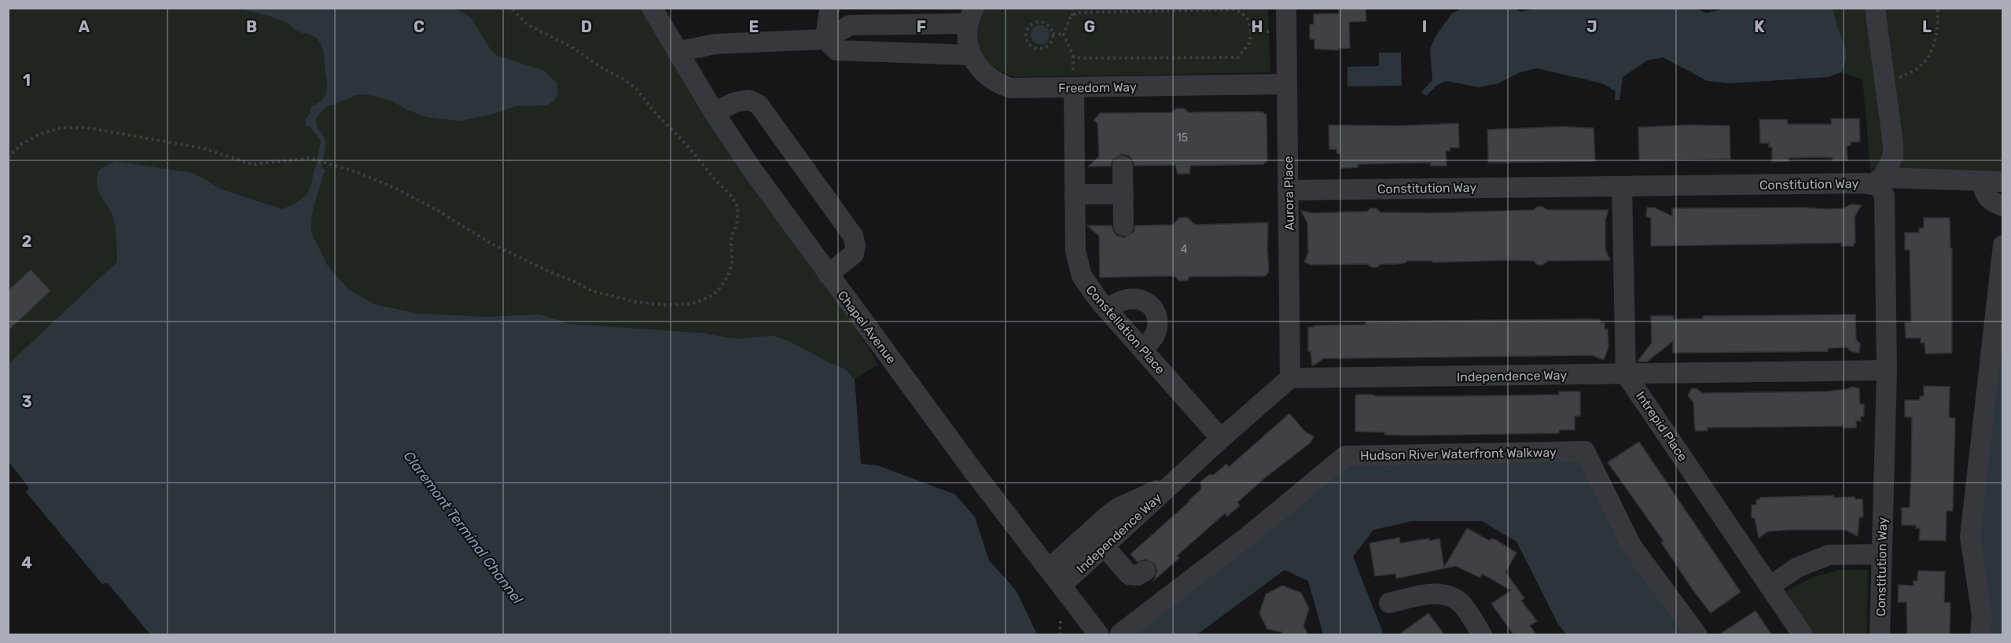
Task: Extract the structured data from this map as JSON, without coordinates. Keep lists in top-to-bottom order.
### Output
{
  "streets": {
    "street": [
      "Freedom Way",
      "Constitution Way",
      "Aurora Place",
      "Chapel Avenue",
      "Constellation Place",
      "Independence Way",
      "Intrepid Place",
      "Hudson River Waterfront Walkway"
    ]
  },
  "crossings": [
    ["Freedom Way", "Aurora Place"],
    ["Freedom Way", "Constellation Place"],
    ["Constitution Way", "Aurora Place"],
    ["Constitution Way", "Independence Way"],
    ["Aurora Place", "Independence Way"],
    ["Chapel Avenue", "Independence Way"],
    ["Constellation Place", "Independence Way"],
    ["Independence Way", "Intrepid Place"]
  ],
  "water": ["Claremont Terminal Channel"],
  "house_numbers": ["15", "4"],
  "grid": {
    "columns": [
      "A",
      "B",
      "C",
      "D",
      "E",
      "F",
      "G",
      "H",
      "I",
      "J",
      "K",
      "L"
    ],
    "rows": [
      "1",
      "2",
      "3",
      "4"
    ]
  }
}
